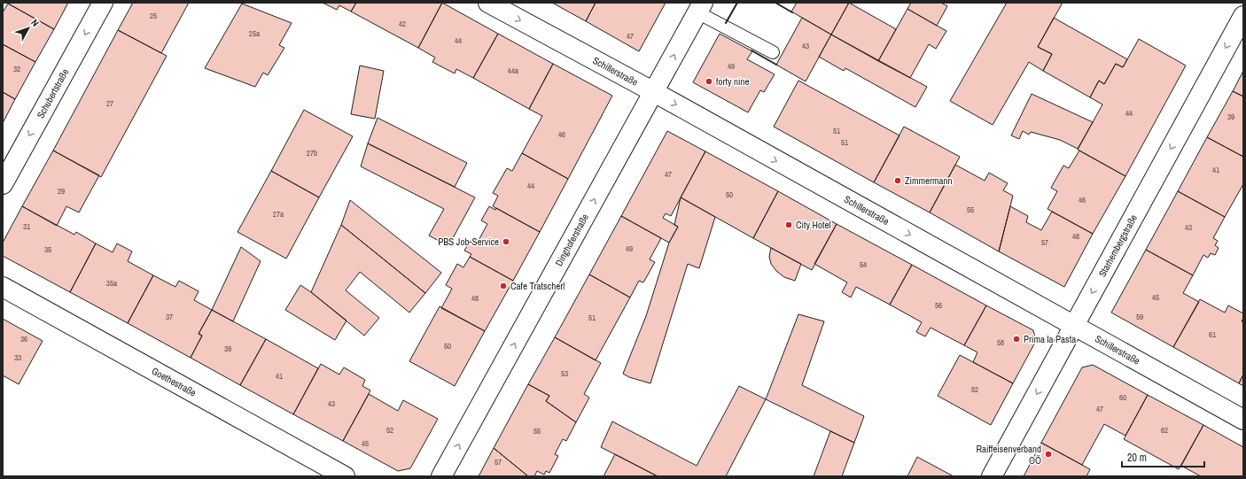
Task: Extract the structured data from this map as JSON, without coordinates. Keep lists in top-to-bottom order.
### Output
{
  "streets": {
    "street": [
      "Schillerstraße",
      "Schubertstraße",
      "Dinghoferstraße",
      "Starhembergstraße",
      "Goethestraße"
    ]
  },
  "crossings": [
    ["Schillerstraße", "Dinghoferstraße"],
    ["Schillerstraße", "Starhembergstraße"]
  ],
  "one_way": [
    "Schillerstraße",
    "Schubertstraße",
    "Dinghoferstraße",
    "Starhembergstraße"
  ],
  "places": [
    "forty nine",
    "Zimmermann",
    "City Hotel",
    "PBS Job-Service",
    "Cafe Tratscherl",
    "Prima la Pasta",
    "Raiffeisenverband OÖ"
  ],
  "house_numbers": [
    "25",
    "42",
    "25a",
    "47",
    "44",
    "43",
    "49",
    "32",
    "44a",
    "27",
    "44",
    "39",
    "51",
    "46",
    "51",
    "27b",
    "41",
    "47",
    "44",
    "29",
    "50",
    "46",
    "55",
    "27a",
    "31",
    "43",
    "48",
    "57",
    "49",
    "35",
    "54",
    "35a",
    "45",
    "48",
    "56",
    "37",
    "59",
    "51",
    "61",
    "36",
    "58",
    "50",
    "39",
    "33",
    "53",
    "41",
    "52",
    "60",
    "43",
    "47",
    "52",
    "62",
    "55",
    "45",
    "57"
  ],
  "scale_bar": "20 m",
  "north": "top right"
}
